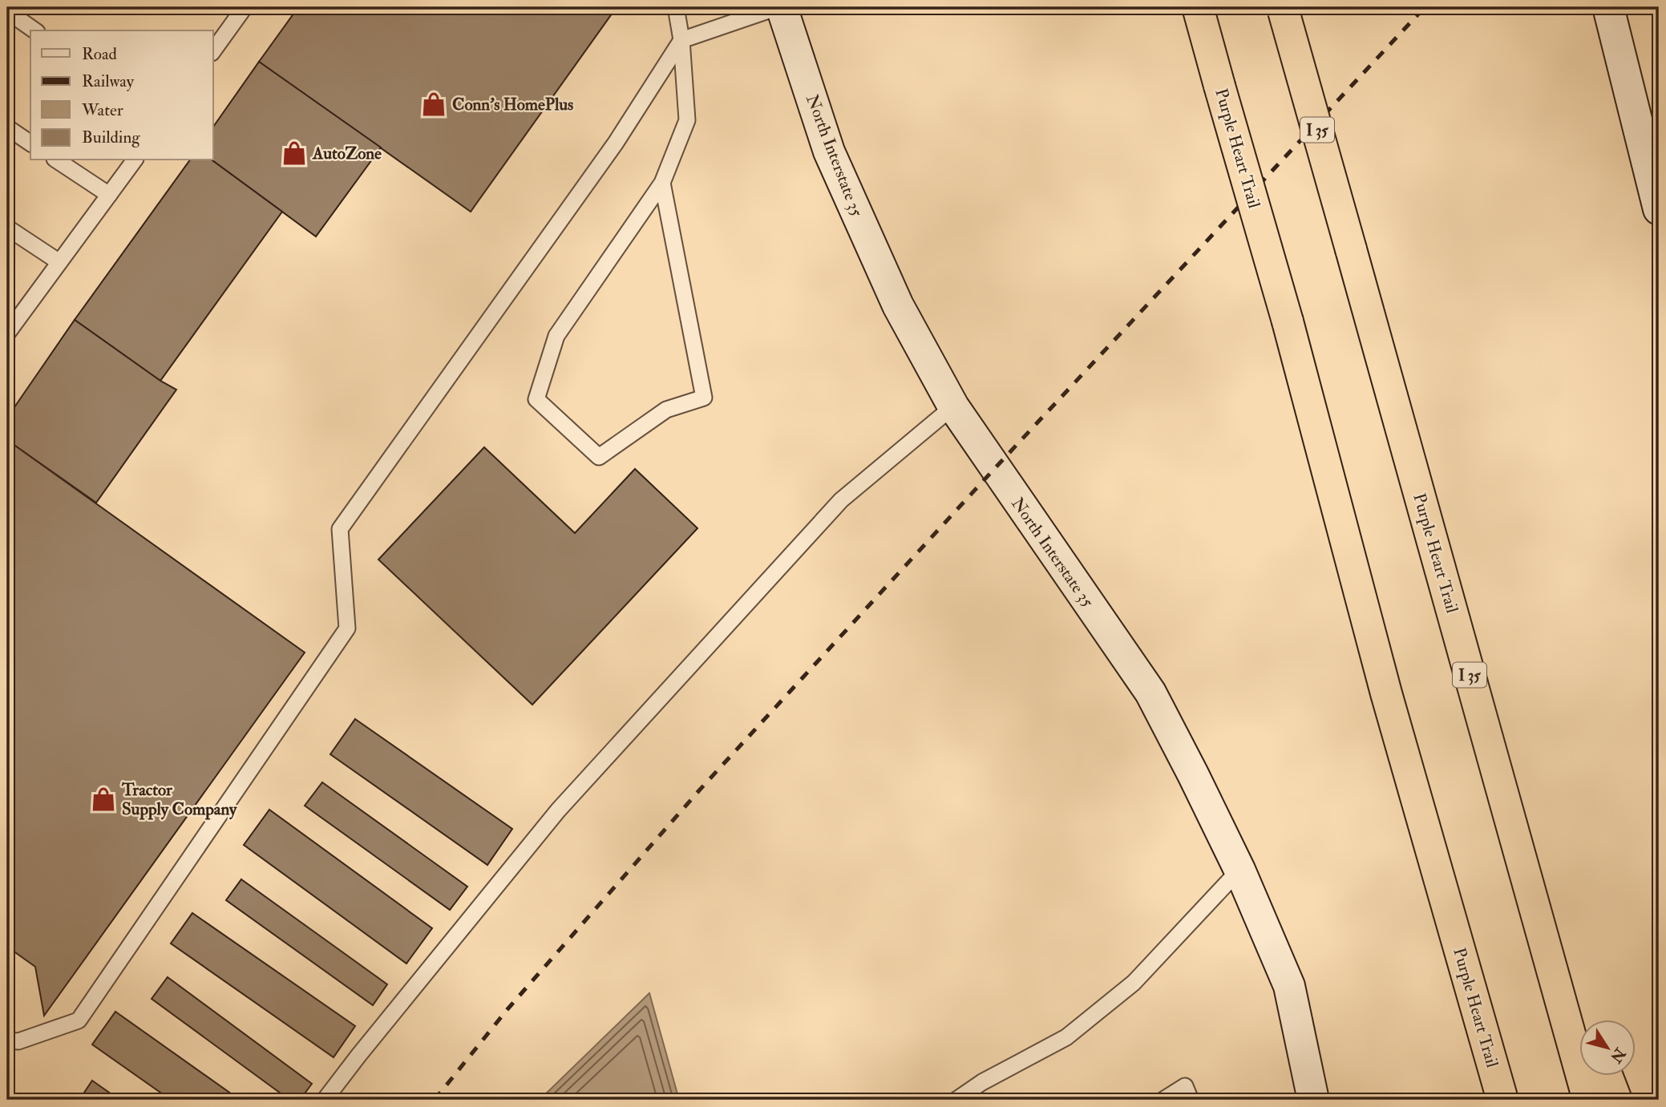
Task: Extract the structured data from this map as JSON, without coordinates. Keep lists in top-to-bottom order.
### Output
{
  "streets": {
    "highway": ["I 35", "Purple Heart Trail"],
    "main road": ["North Interstate 35"]
  },
  "places": {
    "shop": ["Conn's HomePlus", "AutoZone", "Tractor Supply Company"]
  },
  "legend": [
    "Road",
    "Railway",
    "Water",
    "Building"
  ],
  "north": "bottom right"
}
